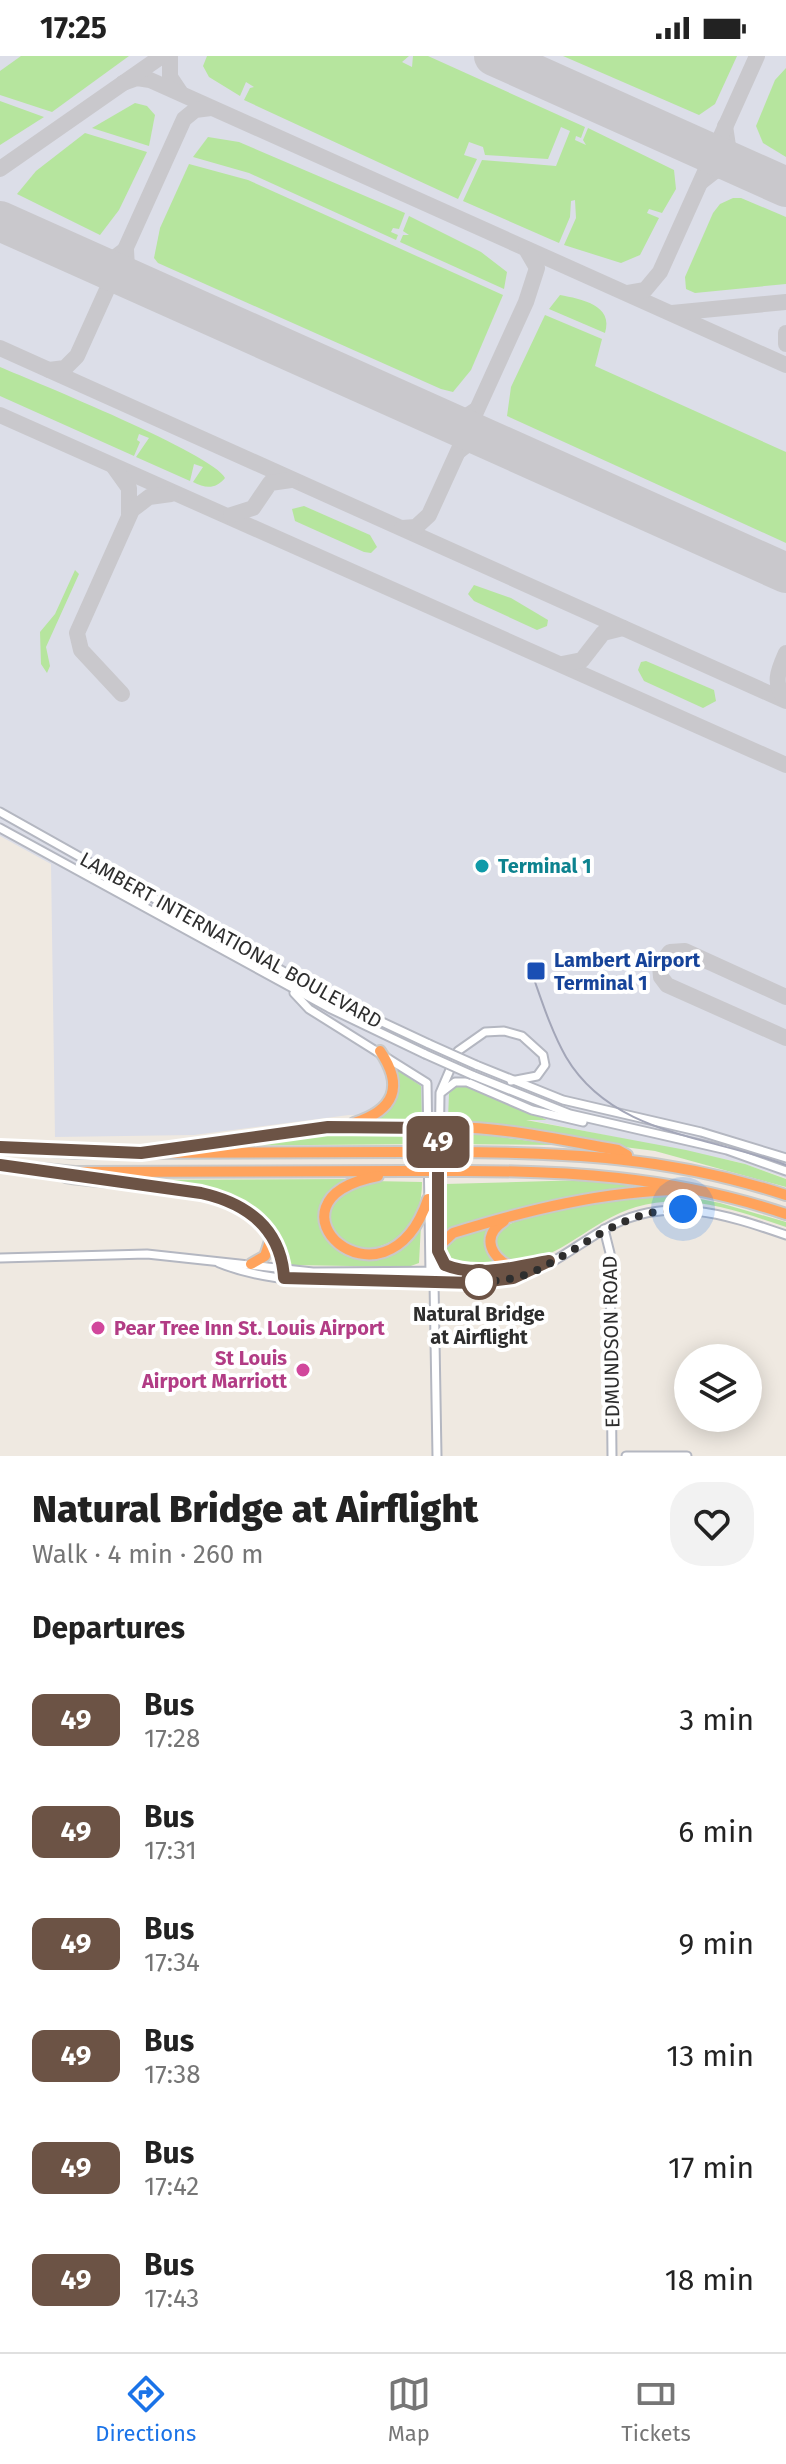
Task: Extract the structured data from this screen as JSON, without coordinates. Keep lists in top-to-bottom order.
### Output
{
  "streets": {
    "street": ["LAMBERT INTERNATIONAL BOULEVARD", "EDMUNDSON ROAD"]
  },
  "places": {
    "other": [
      "Terminal 1",
      "Natural Bridge at Airflight",
      "Pear Tree Inn St. Louis Airport",
      "St Louis Airport Marriott"
    ],
    "transit": ["Lambert Airport Terminal 1"]
  },
  "lines": ["bus line 49"],
  "page": {
    "status": "17:25",
    "on_map": "49",
    "heading": [
      ["Natural Bridge at Airflight", "Walk · 4 min · 260 m"],
      "Departures"
    ],
    "list": [
      {
        "mark": "49",
        "name": "Bus",
        "note": "17:28",
        "value": "3 min"
      },
      {
        "mark": "49",
        "name": "Bus",
        "note": "17:31",
        "value": "6 min"
      },
      {
        "mark": "49",
        "name": "Bus",
        "note": "17:34",
        "value": "9 min"
      },
      {
        "mark": "49",
        "name": "Bus",
        "note": "17:38",
        "value": "13 min"
      },
      {
        "mark": "49",
        "name": "Bus",
        "note": "17:42",
        "value": "17 min"
      },
      {
        "mark": "49",
        "name": "Bus",
        "note": "17:43",
        "value": "18 min"
      }
    ],
    "tabs": ["Directions", "Map", "Tickets"]
  }
}
